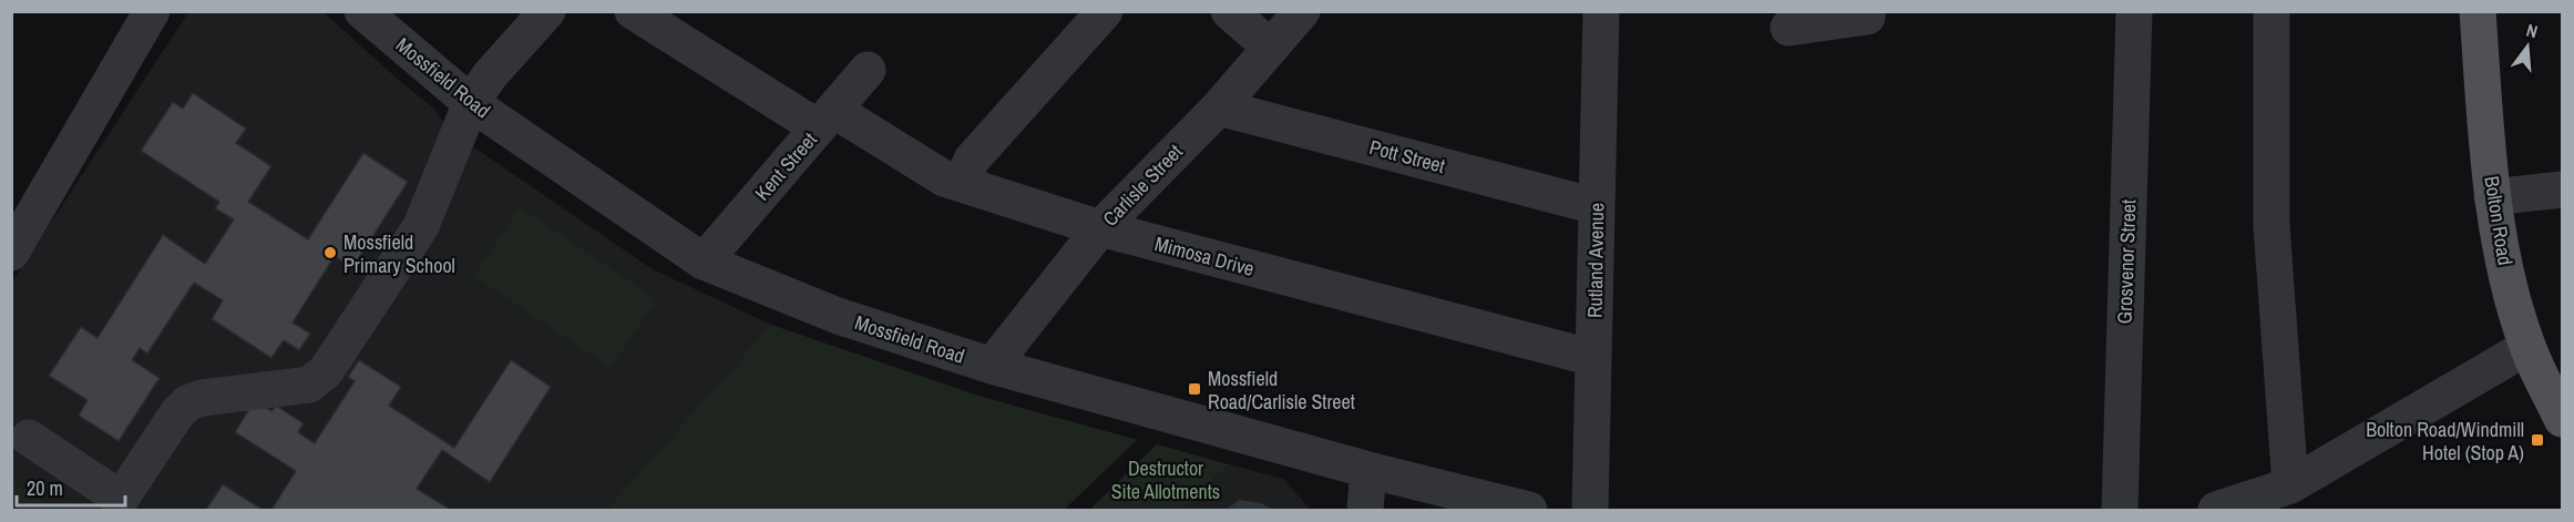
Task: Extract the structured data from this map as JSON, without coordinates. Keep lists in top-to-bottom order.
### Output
{
  "streets": {
    "main road": ["Bolton Road"],
    "street": [
      "Mossfield Road",
      "Pott Street",
      "Kent Street",
      "Carlisle Street",
      "Mimosa Drive",
      "Rutland Avenue",
      "Grosvenor Street"
    ]
  },
  "crossings": [
    ["Mossfield Road", "Kent Street"],
    ["Mossfield Road", "Carlisle Street"],
    ["Pott Street", "Carlisle Street"],
    ["Pott Street", "Rutland Avenue"],
    ["Kent Street", "Mimosa Drive"],
    ["Carlisle Street", "Mimosa Drive"],
    ["Mimosa Drive", "Rutland Avenue"]
  ],
  "parks": ["Destructor Site Allotments"],
  "places": {
    "other": ["Mossfield Primary School"],
    "transit": ["Mossfield Road/Carlisle Street", "Bolton Road/Windmill Hotel (Stop A)"]
  },
  "scale_bar": "20 m",
  "north": "top"
}
